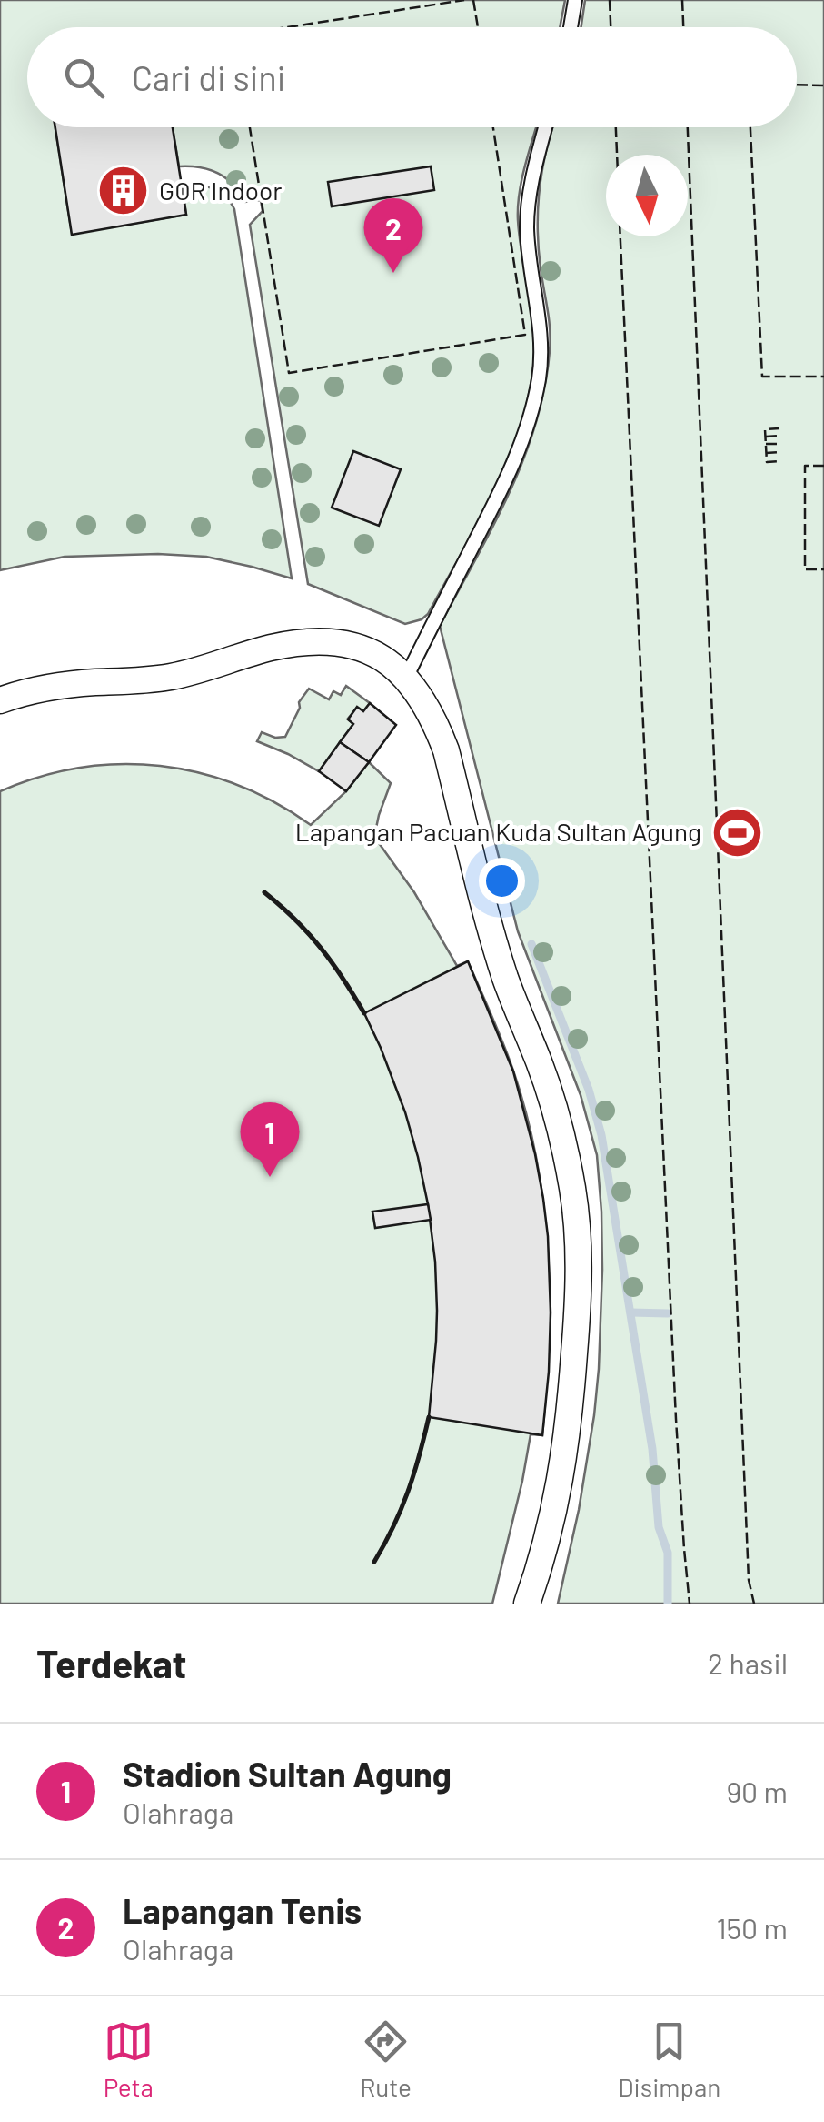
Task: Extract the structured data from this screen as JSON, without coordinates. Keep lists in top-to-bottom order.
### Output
{
  "places": {
    "building": ["GOR Indoor"],
    "sports": ["Lapangan Pacuan Kuda Sultan Agung"]
  },
  "north": "bottom",
  "page": {
    "search": "Cari di sini",
    "pins": ["2", "1"],
    "heading": ["Terdekat", "2 hasil"],
    "list": [
      {
        "mark": "1",
        "name": "Stadion Sultan Agung",
        "note": "Olahraga",
        "value": "90 m"
      },
      {
        "mark": "2",
        "name": "Lapangan Tenis",
        "note": "Olahraga",
        "value": "150 m"
      }
    ],
    "nav": ["Peta", "Rute", "Disimpan"]
  }
}
